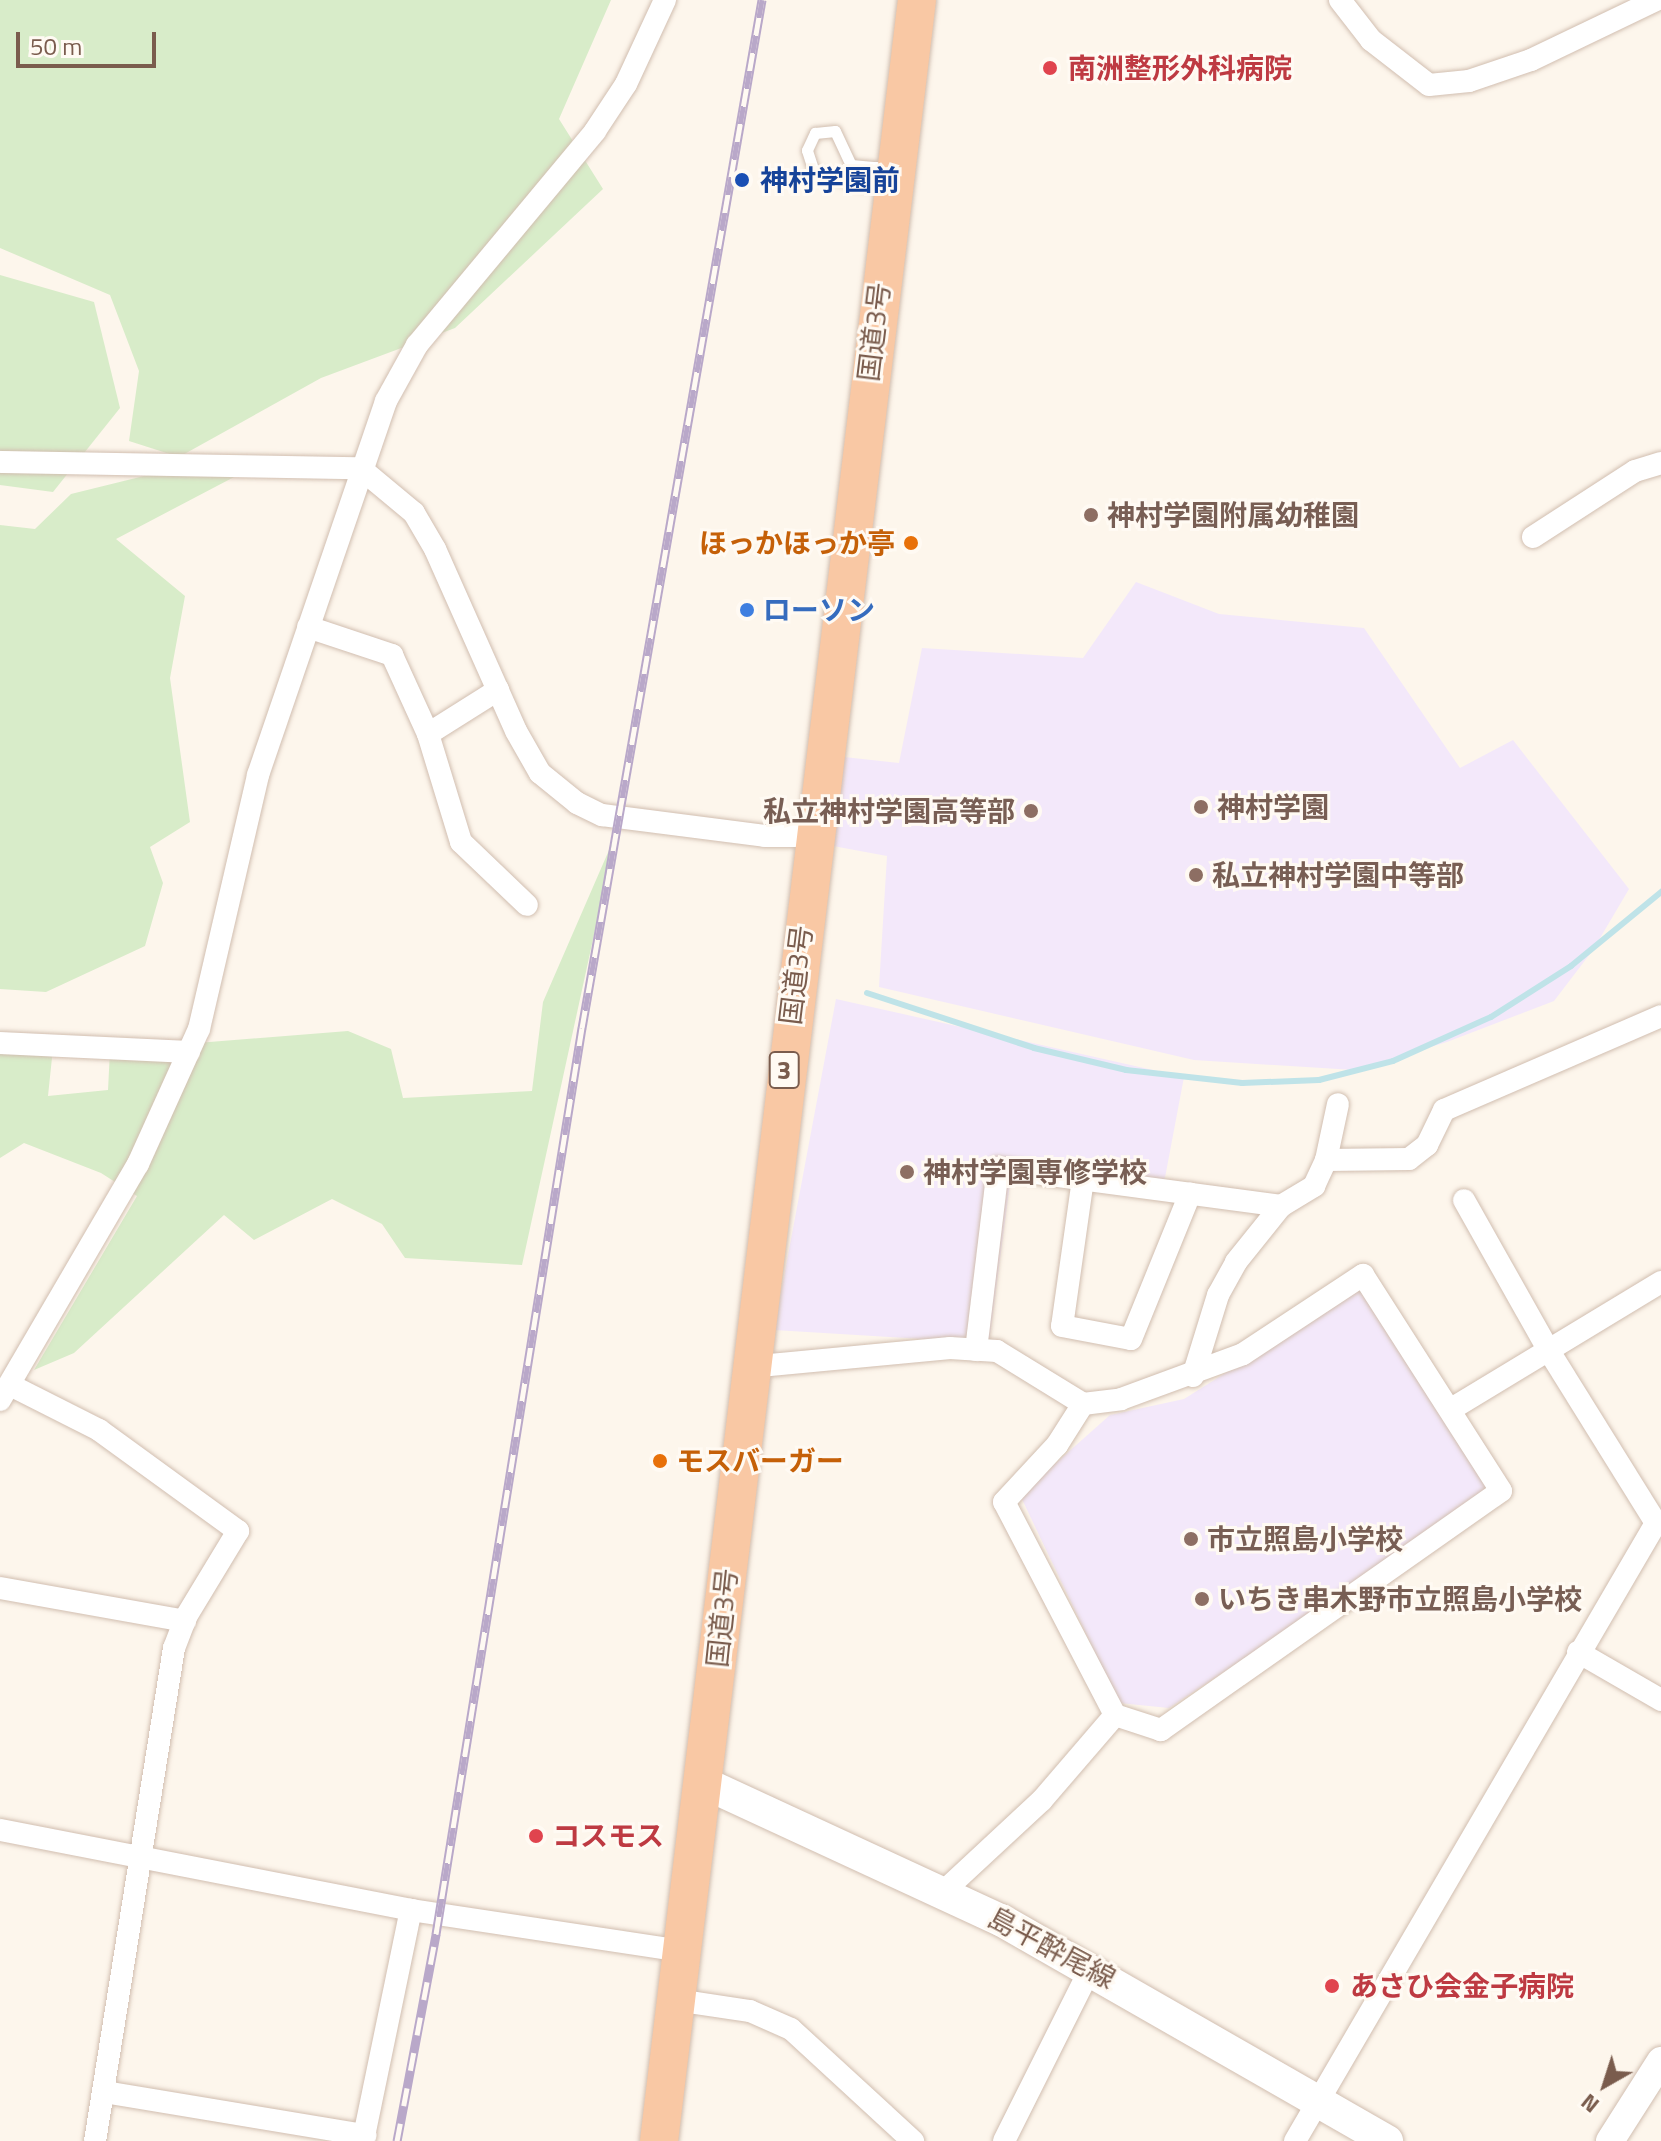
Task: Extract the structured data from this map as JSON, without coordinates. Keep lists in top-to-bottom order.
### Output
{
  "streets": {
    "highway": ["国道3号", "3"],
    "main road": ["島平酔尾線"]
  },
  "crossings": [
    ["国道3号", "島平酔尾線"]
  ],
  "places": [
    "南洲整形外科病院",
    "神村学園前",
    "神村学園附属幼稚園",
    "ほっかほっか亭",
    "ローソン",
    "神村学園",
    "私立神村学園高等部",
    "私立神村学園中等部",
    "神村学園専修学校",
    "モスバーガー",
    "市立照島小学校",
    "いちき串木野市立照島小学校",
    "コスモス",
    "あさひ会金子病院"
  ],
  "scale_bar": "50 m",
  "north": "bottom left"
}
